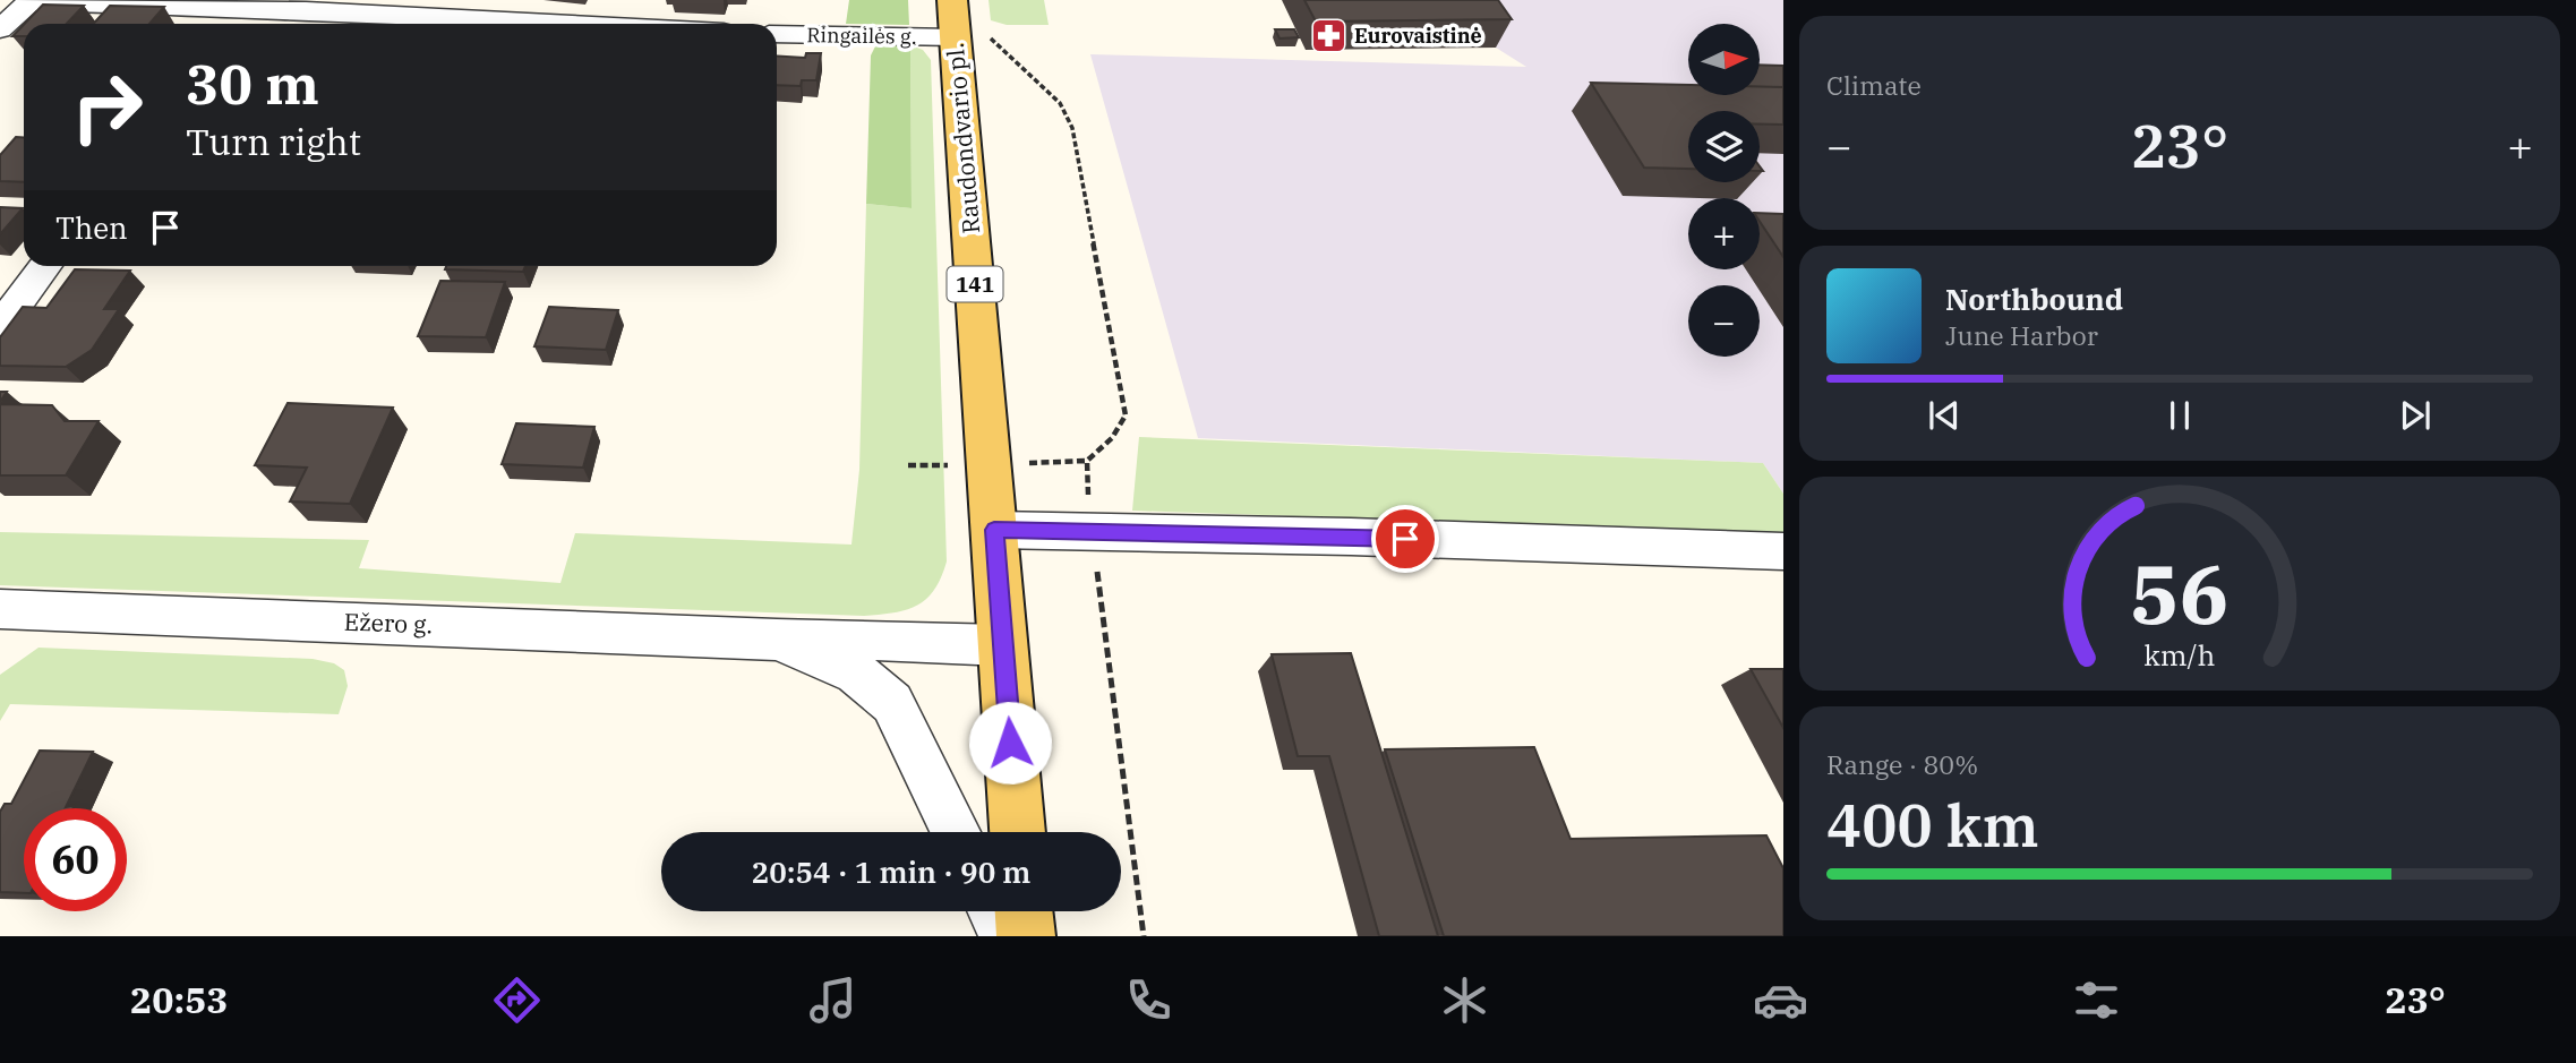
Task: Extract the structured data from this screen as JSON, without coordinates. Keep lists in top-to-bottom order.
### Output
{
  "streets": {
    "main road": ["Raudondvario pl.", "141"],
    "street": ["Ringailės g.", "Ežero g."]
  },
  "crossings": [
    ["Ringailės g.", "Raudondvario pl."],
    ["Raudondvario pl.", "Ežero g."]
  ],
  "places": {
    "pharmacy": ["Eurovaistinė"]
  },
  "north": "right",
  "page": {
    "tile": [
      "Climate",
      ["Range · 80%", "400 km"]
    ],
    "map_buttons": ["+", "−"],
    "turn": ["30 m", "Turn right"],
    "heat": ["−", "23°", "+"],
    "then": "Then",
    "song": ["Northbound", "June Harbor"],
    "limit": "60",
    "trip": "20:54 · 1 min · 90 m",
    "tabs": ["20:53", "23°"],
    "gauge": ["56", "km/h"]
  }
}
